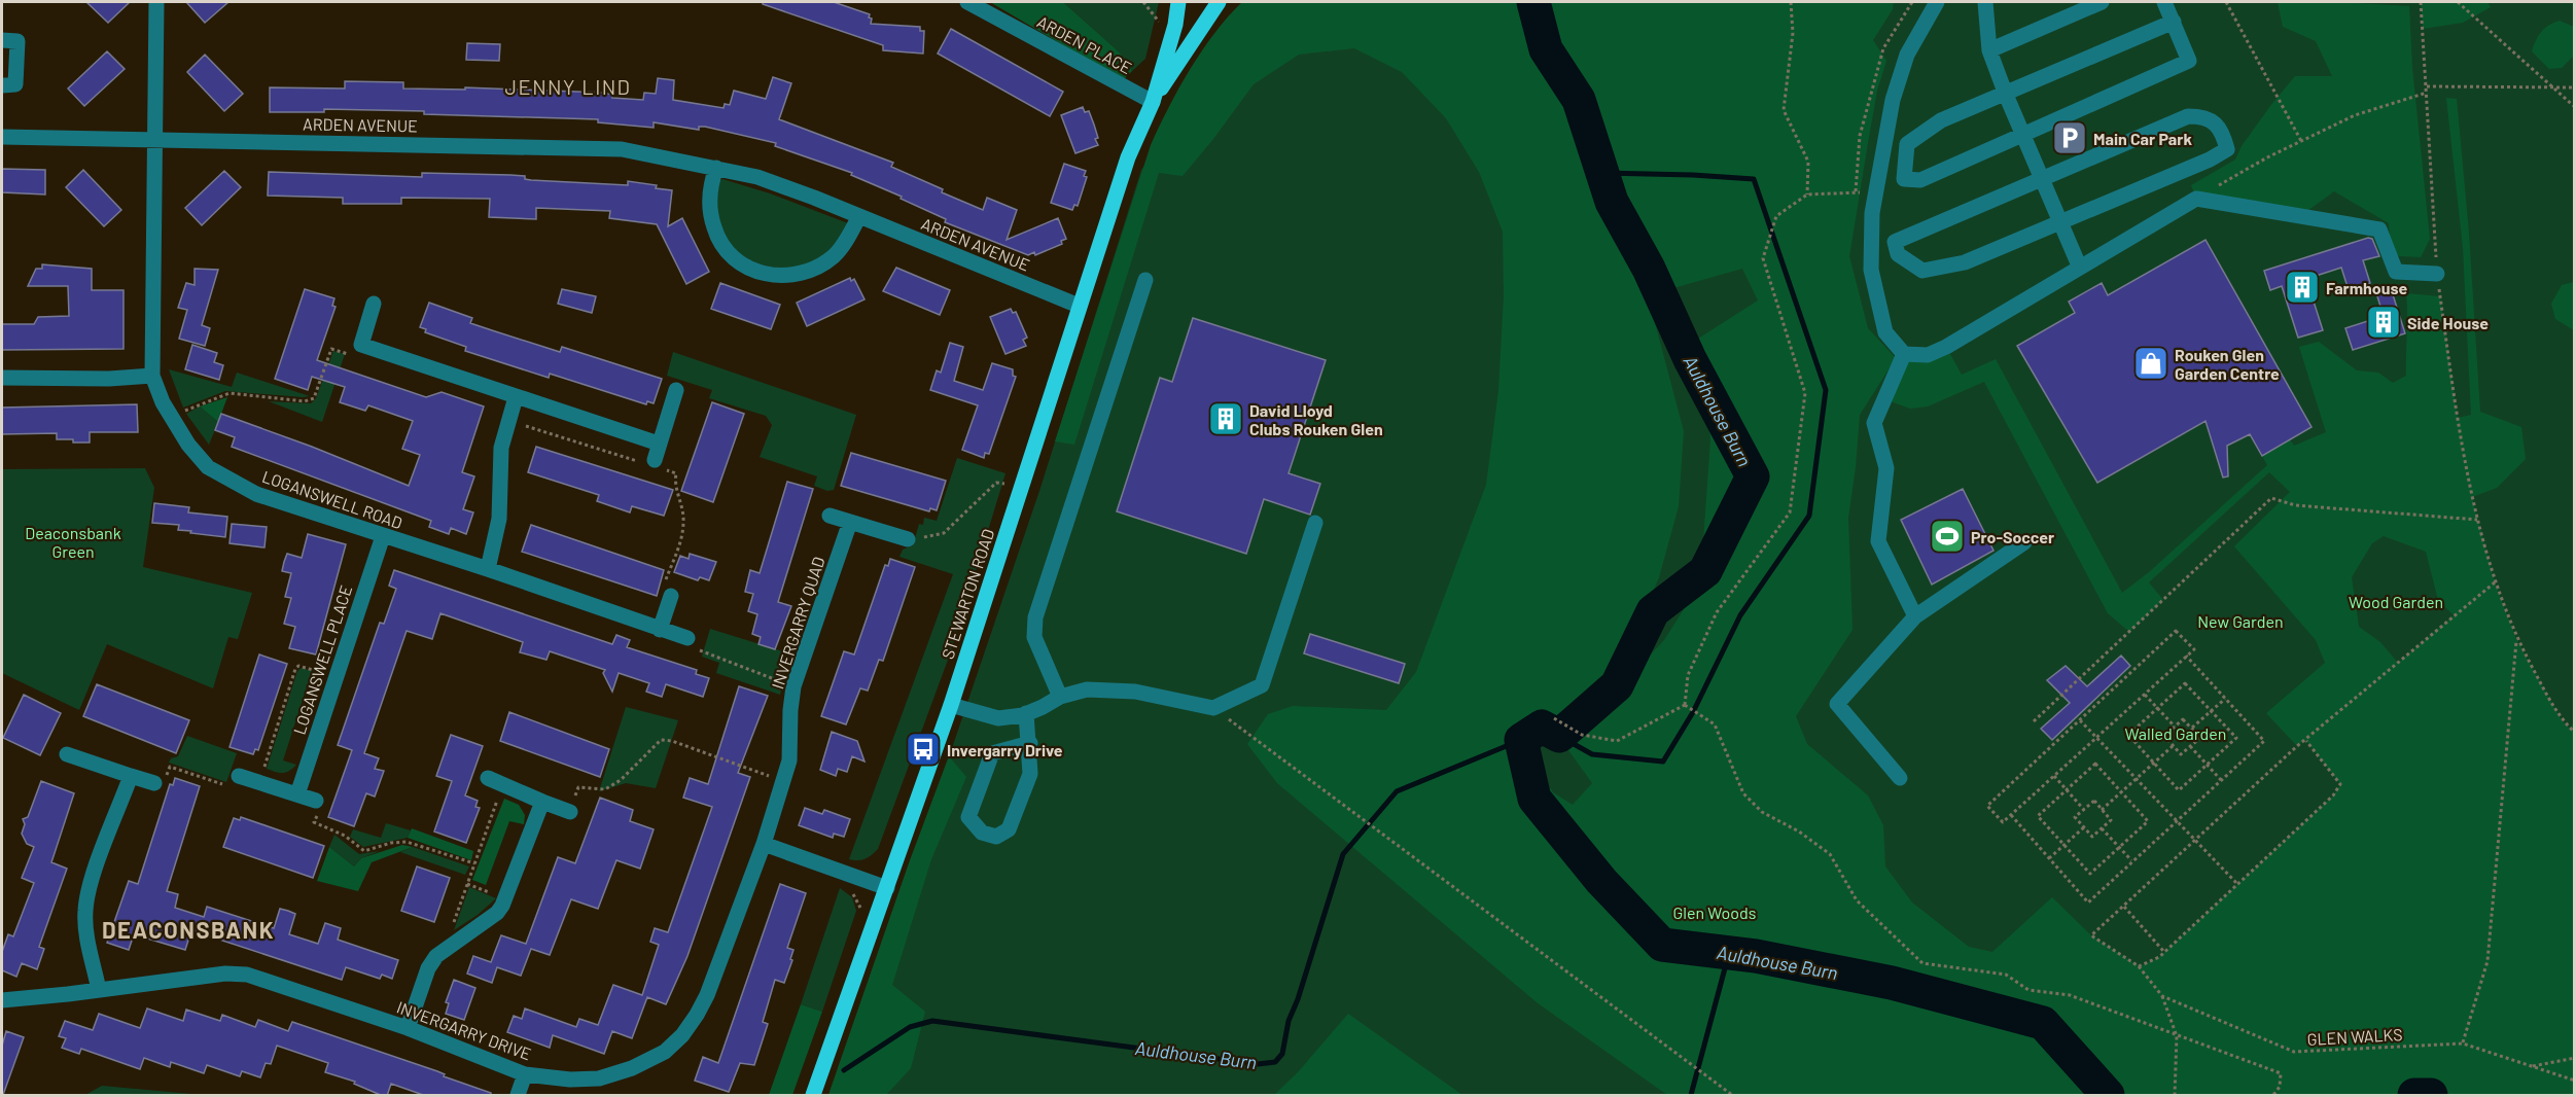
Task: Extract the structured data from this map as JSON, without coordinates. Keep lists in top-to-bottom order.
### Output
{
  "streets": {
    "main road": ["STEWARTON ROAD"],
    "street": [
      "ARDEN PLACE",
      "ARDEN AVENUE",
      "LOGANSWELL ROAD",
      "INVERGARRY QUAD",
      "LOGANSWELL PLACE",
      "INVERGARRY DRIVE"
    ],
    "path": ["GLEN WALKS"]
  },
  "crossings": [
    ["ARDEN PLACE", "STEWARTON ROAD"],
    ["ARDEN AVENUE", "LOGANSWELL ROAD"],
    ["ARDEN AVENUE", "STEWARTON ROAD"],
    ["LOGANSWELL ROAD", "LOGANSWELL PLACE"],
    ["INVERGARRY QUAD", "INVERGARRY DRIVE"]
  ],
  "districts": ["JENNY LIND", "DEACONSBANK"],
  "water": ["Auldhouse Burn"],
  "parks": [
    "Deaconsbank Green",
    "Wood Garden",
    "New Garden",
    "Walled Garden",
    "Glen Woods"
  ],
  "places": {
    "parking": ["Main Car Park"],
    "building": ["Farmhouse", "Side House", "David Lloyd Clubs Rouken Glen"],
    "shop": ["Rouken Glen Garden Centre"],
    "sports": ["Pro-Soccer"],
    "bus stop": ["Invergarry Drive"]
  }
}
